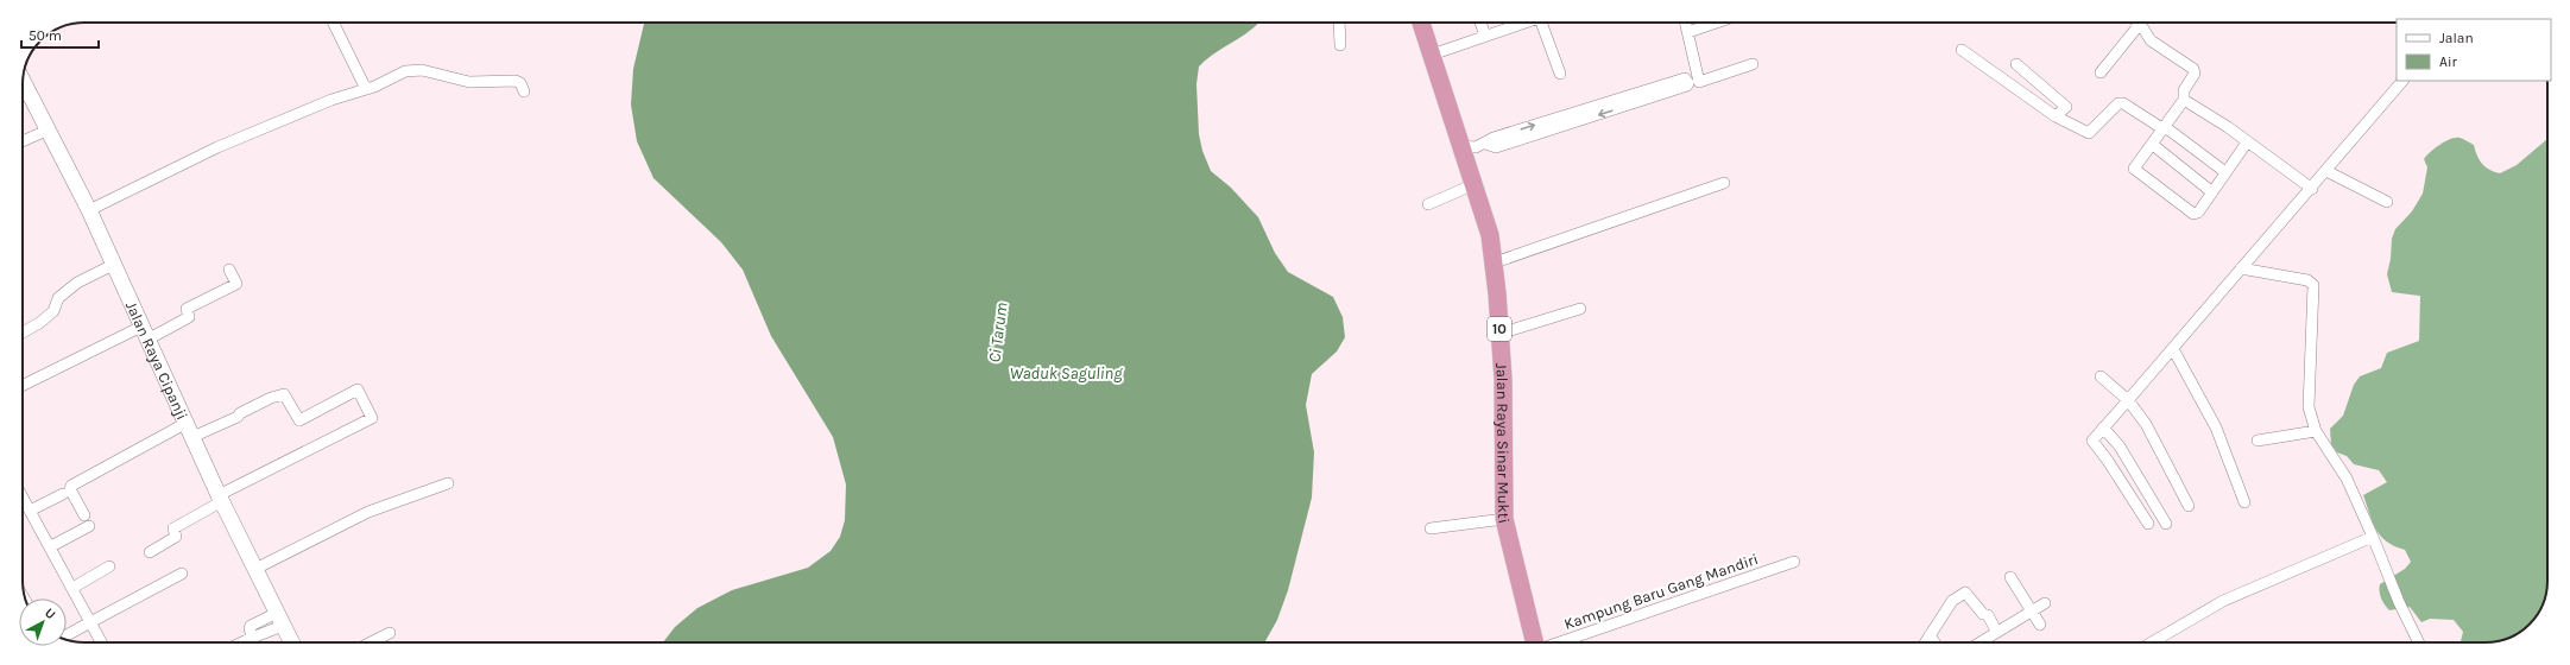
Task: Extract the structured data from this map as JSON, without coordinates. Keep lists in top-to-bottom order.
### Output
{
  "streets": {
    "highway": ["10", "Jalan Raya Sinar Mukti"],
    "main road": ["Jalan Raya Cipanji"],
    "street": ["Kampung Baru Gang Mandiri"]
  },
  "water": ["Ci Tarum", "Waduk Saguling"],
  "legend": ["Jalan", "Air"],
  "scale_bar": "50 m",
  "north": "top right"
}
